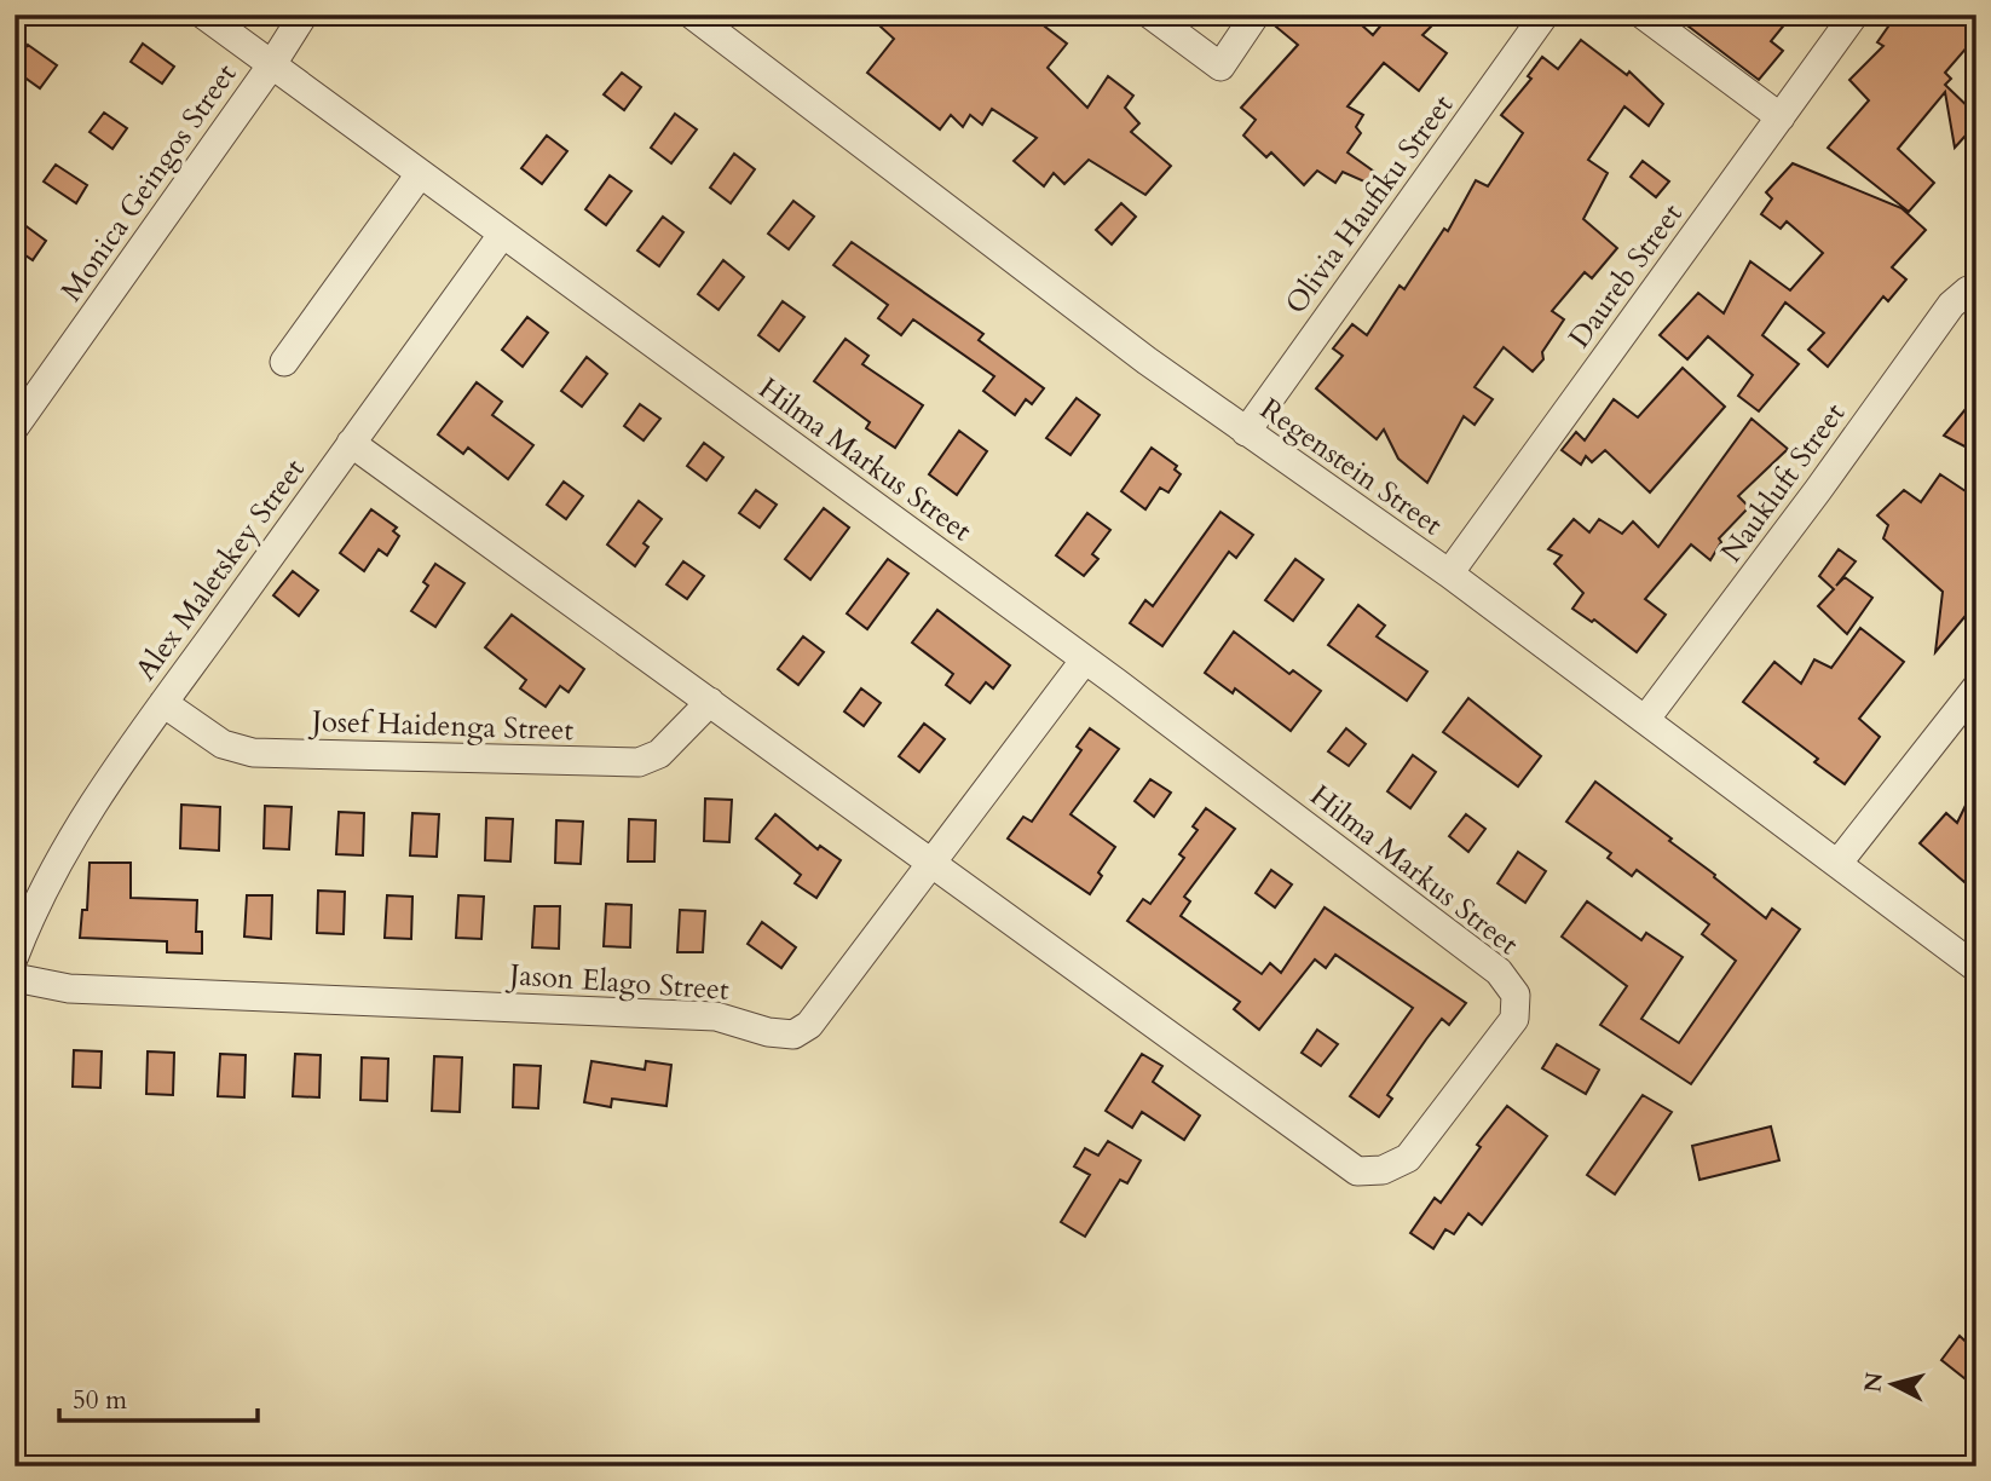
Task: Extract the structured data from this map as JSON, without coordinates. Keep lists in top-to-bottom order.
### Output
{
  "streets": {
    "street": [
      "Monica Geingos Street",
      "Olivia Haufiku Street",
      "Daureb Street",
      "Hilma Markus Street",
      "Regenstein Street",
      "Naukluft Street",
      "Alex Maletskey Street",
      "Josef Haidenga Street",
      "Jason Elago Street"
    ]
  },
  "crossings": [
    ["Monica Geingos Street", "Hilma Markus Street"],
    ["Olivia Haufiku Street", "Regenstein Street"],
    ["Daureb Street", "Regenstein Street"],
    ["Hilma Markus Street", "Alex Maletskey Street"],
    ["Hilma Markus Street", "Josef Haidenga Street"],
    ["Hilma Markus Street", "Jason Elago Street"],
    ["Regenstein Street", "Naukluft Street"],
    ["Alex Maletskey Street", "Josef Haidenga Street"]
  ],
  "scale_bar": "50 m",
  "north": "left"
}
